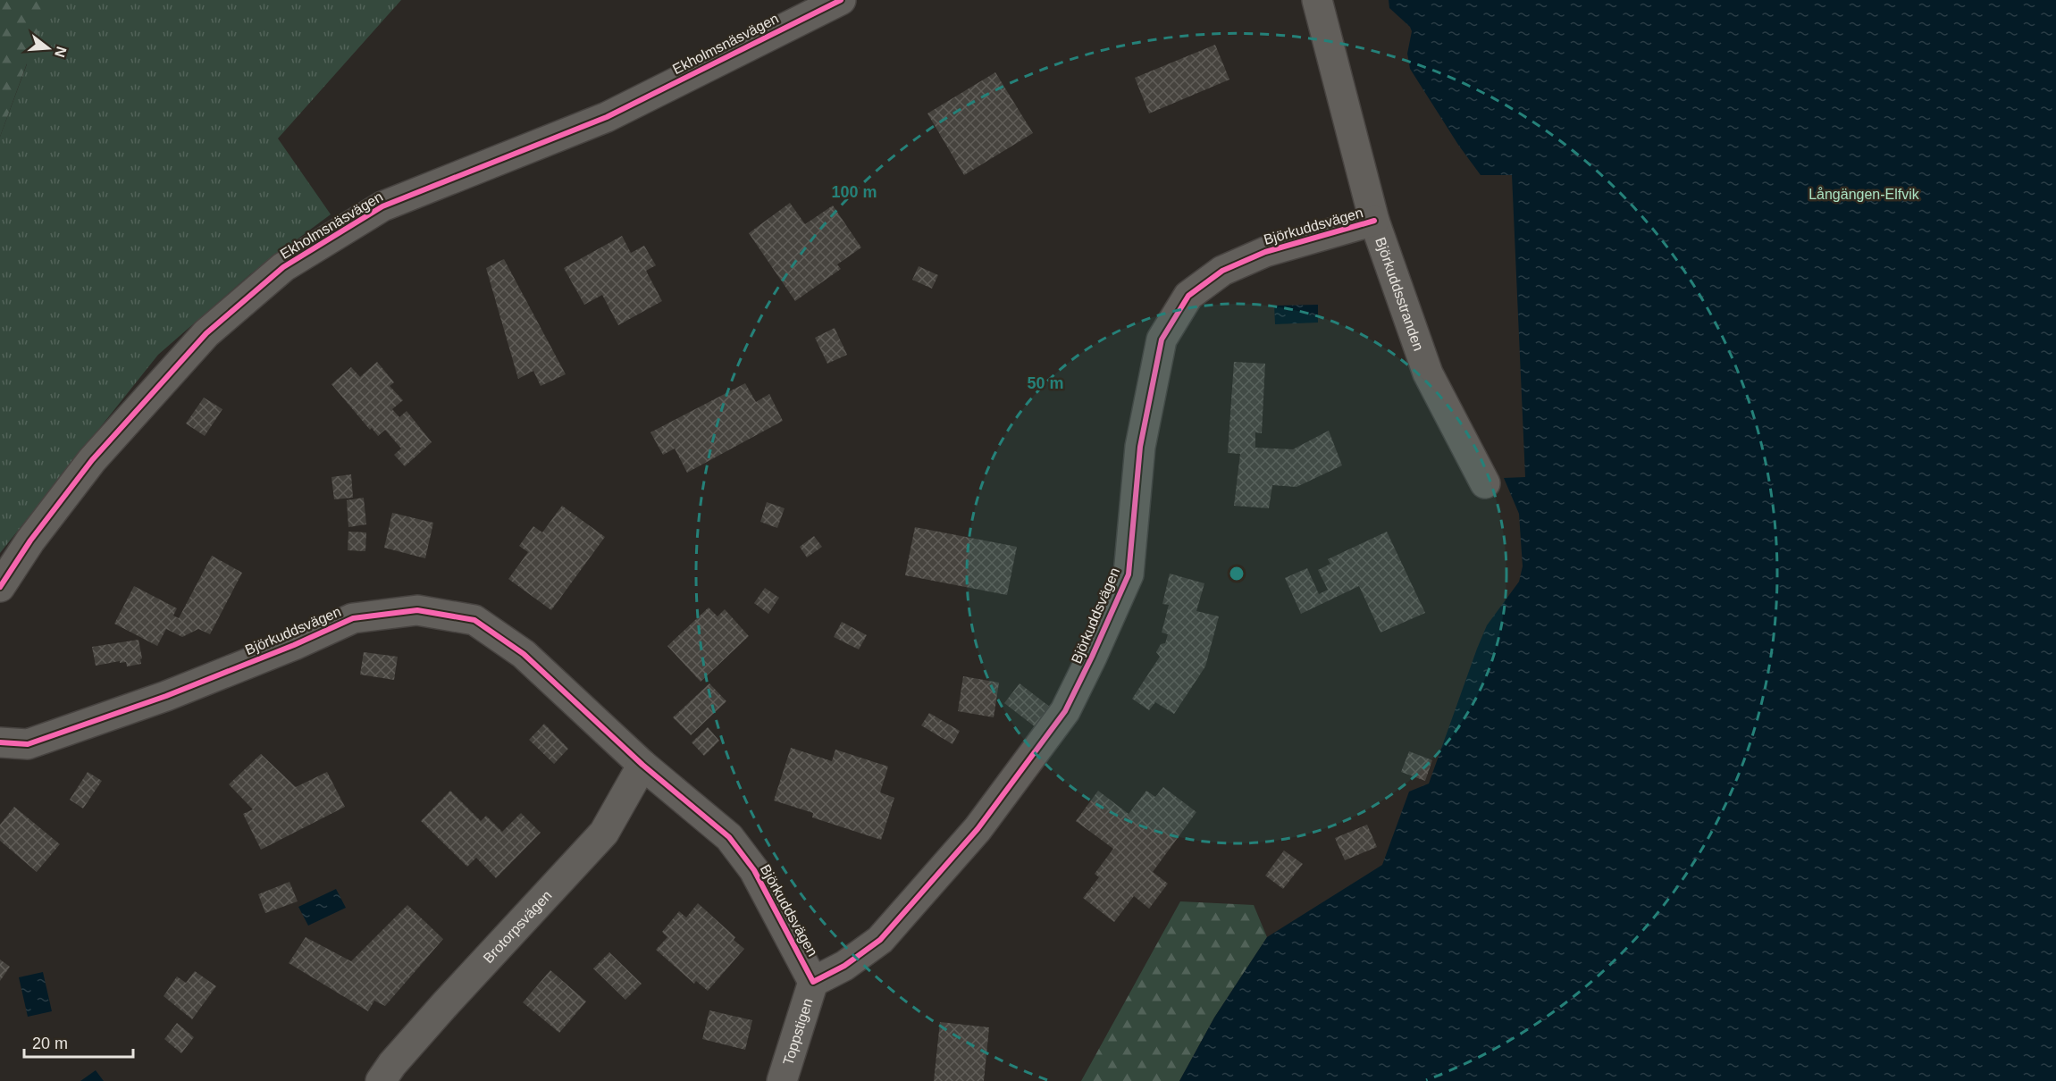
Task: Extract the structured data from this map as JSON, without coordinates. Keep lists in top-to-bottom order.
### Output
{
  "streets": {
    "street": [
      "Ekholmsnäsvägen",
      "Björkuddsvägen",
      "Björkuddsstranden",
      "Brotorpsvägen",
      "Toppstigen"
    ]
  },
  "crossings": [
    ["Björkuddsvägen", "Björkuddsstranden"],
    ["Björkuddsvägen", "Brotorpsvägen"],
    ["Björkuddsvägen", "Toppstigen"]
  ],
  "parks": ["Långängen-Elfvik"],
  "scale_bar": "20 m",
  "north": "right",
  "rings": ["100 m", "50 m"]
}
